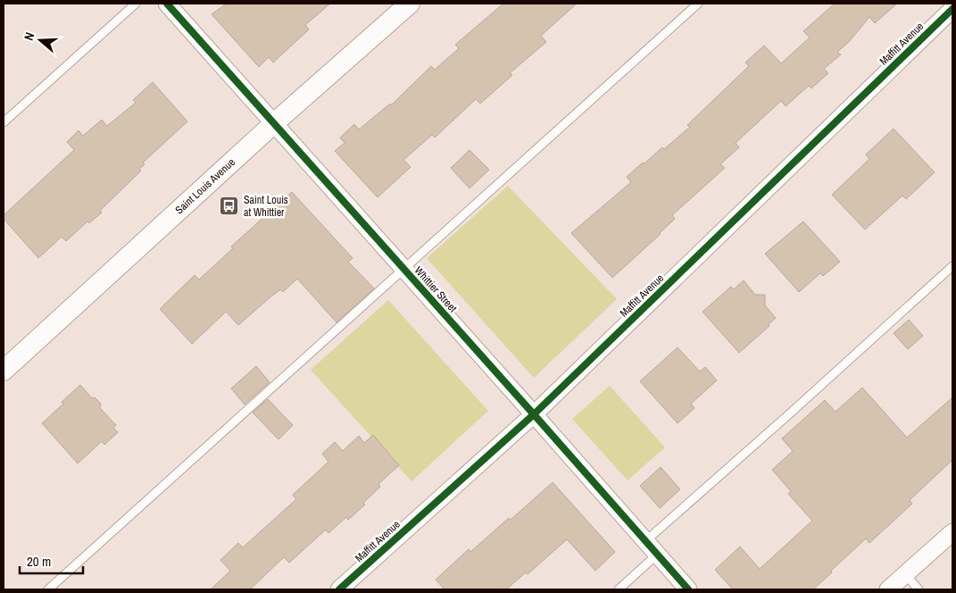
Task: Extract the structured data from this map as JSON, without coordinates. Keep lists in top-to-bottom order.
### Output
{
  "streets": {
    "street": ["Maffitt Avenue", "Saint Louis Avenue", "Whittier Street"]
  },
  "crossings": [
    ["Maffitt Avenue", "Whittier Street"],
    ["Saint Louis Avenue", "Whittier Street"]
  ],
  "places": {
    "bus stop": ["Saint Louis at Whittier"]
  },
  "scale_bar": "20 m",
  "north": "left"
}
